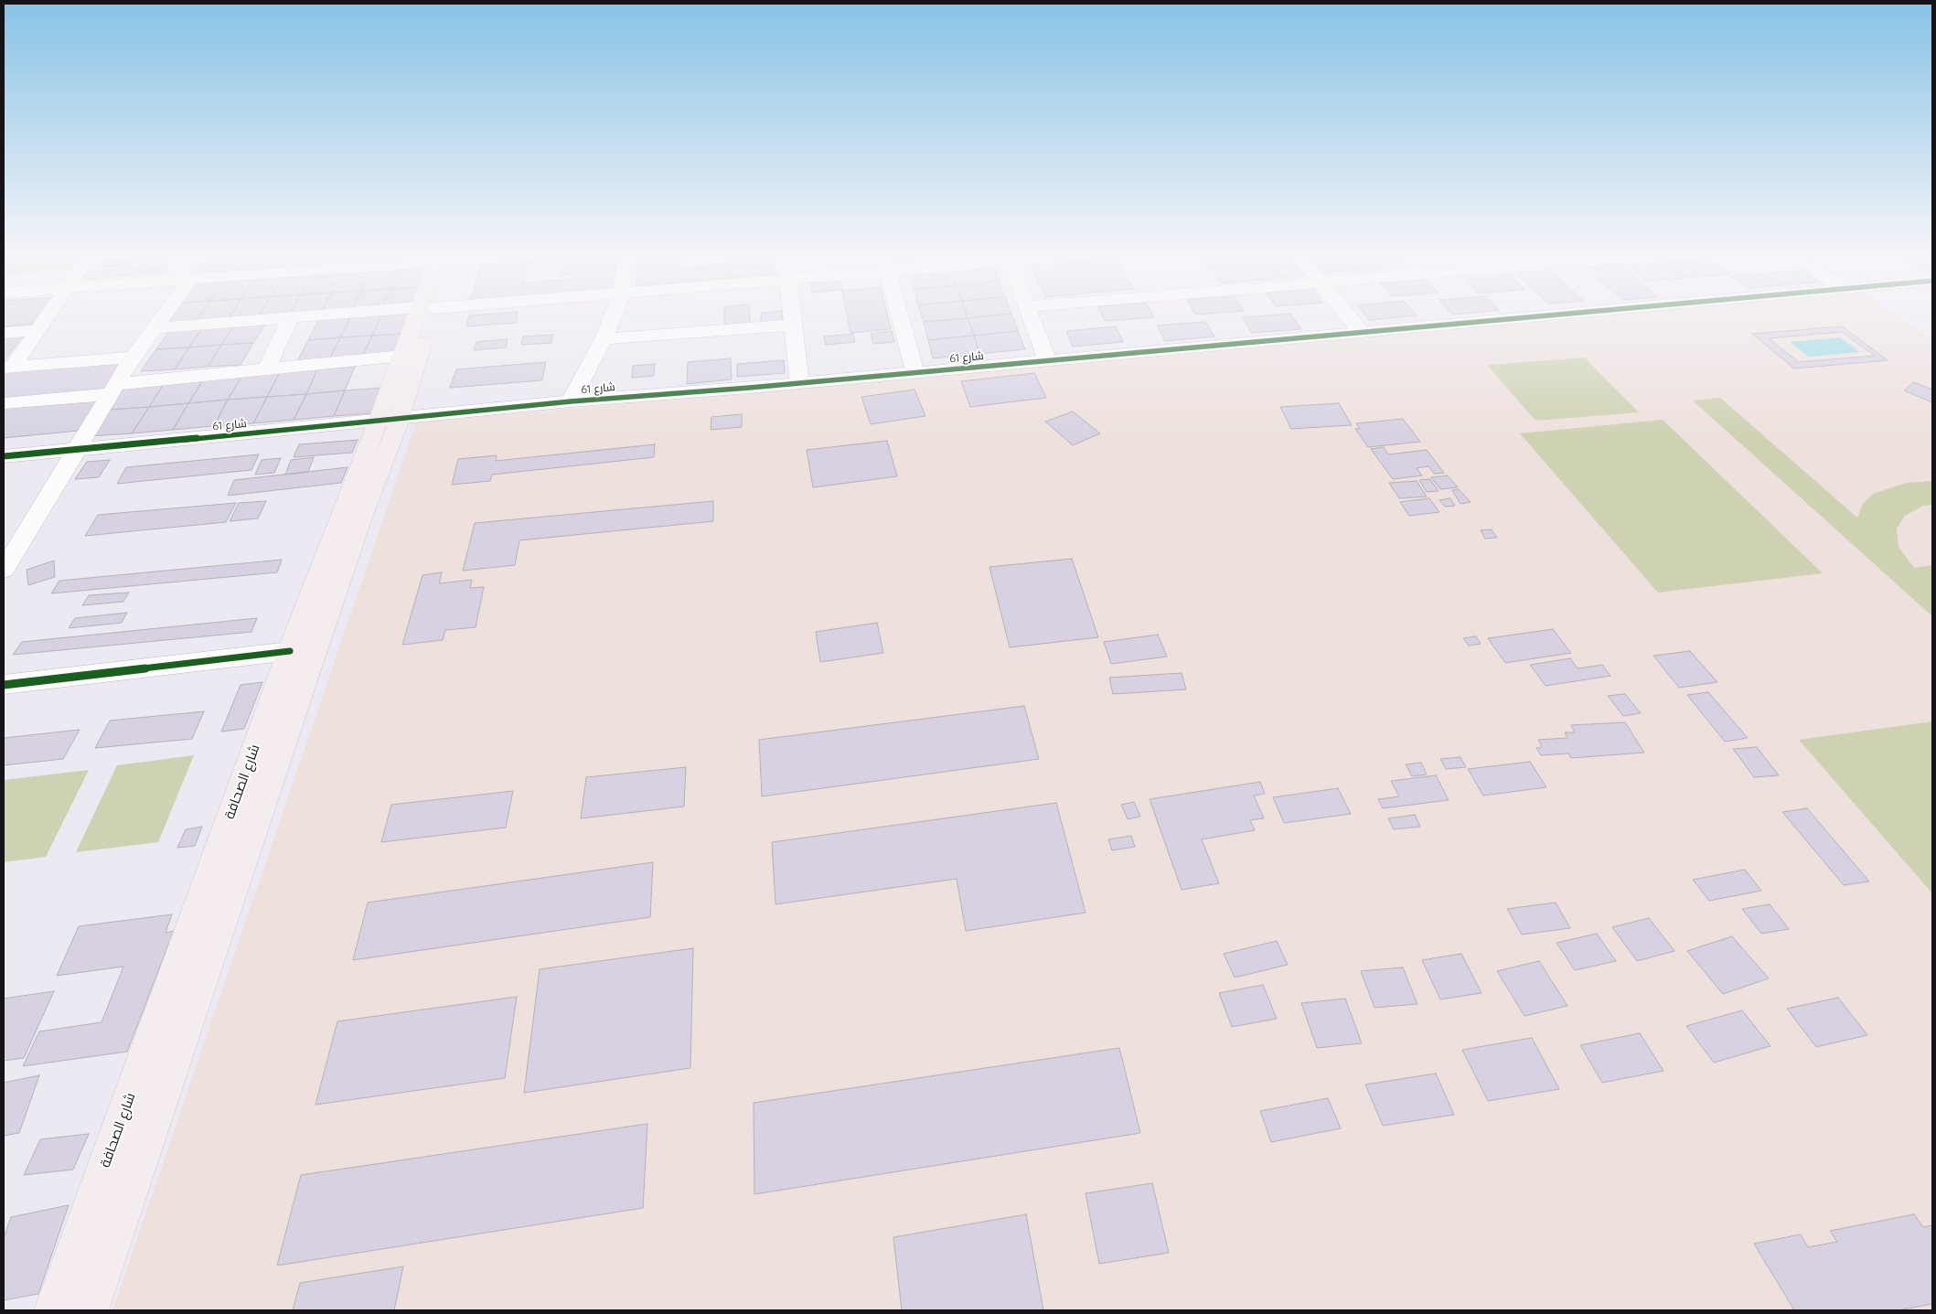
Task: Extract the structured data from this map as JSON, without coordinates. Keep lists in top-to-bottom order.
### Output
{
  "streets": {
    "main road": ["شارع الصحافة"],
    "street": ["شارع 61"]
  },
  "crossings": [
    ["شارع 61", "شارع الصحافة"]
  ]
}
